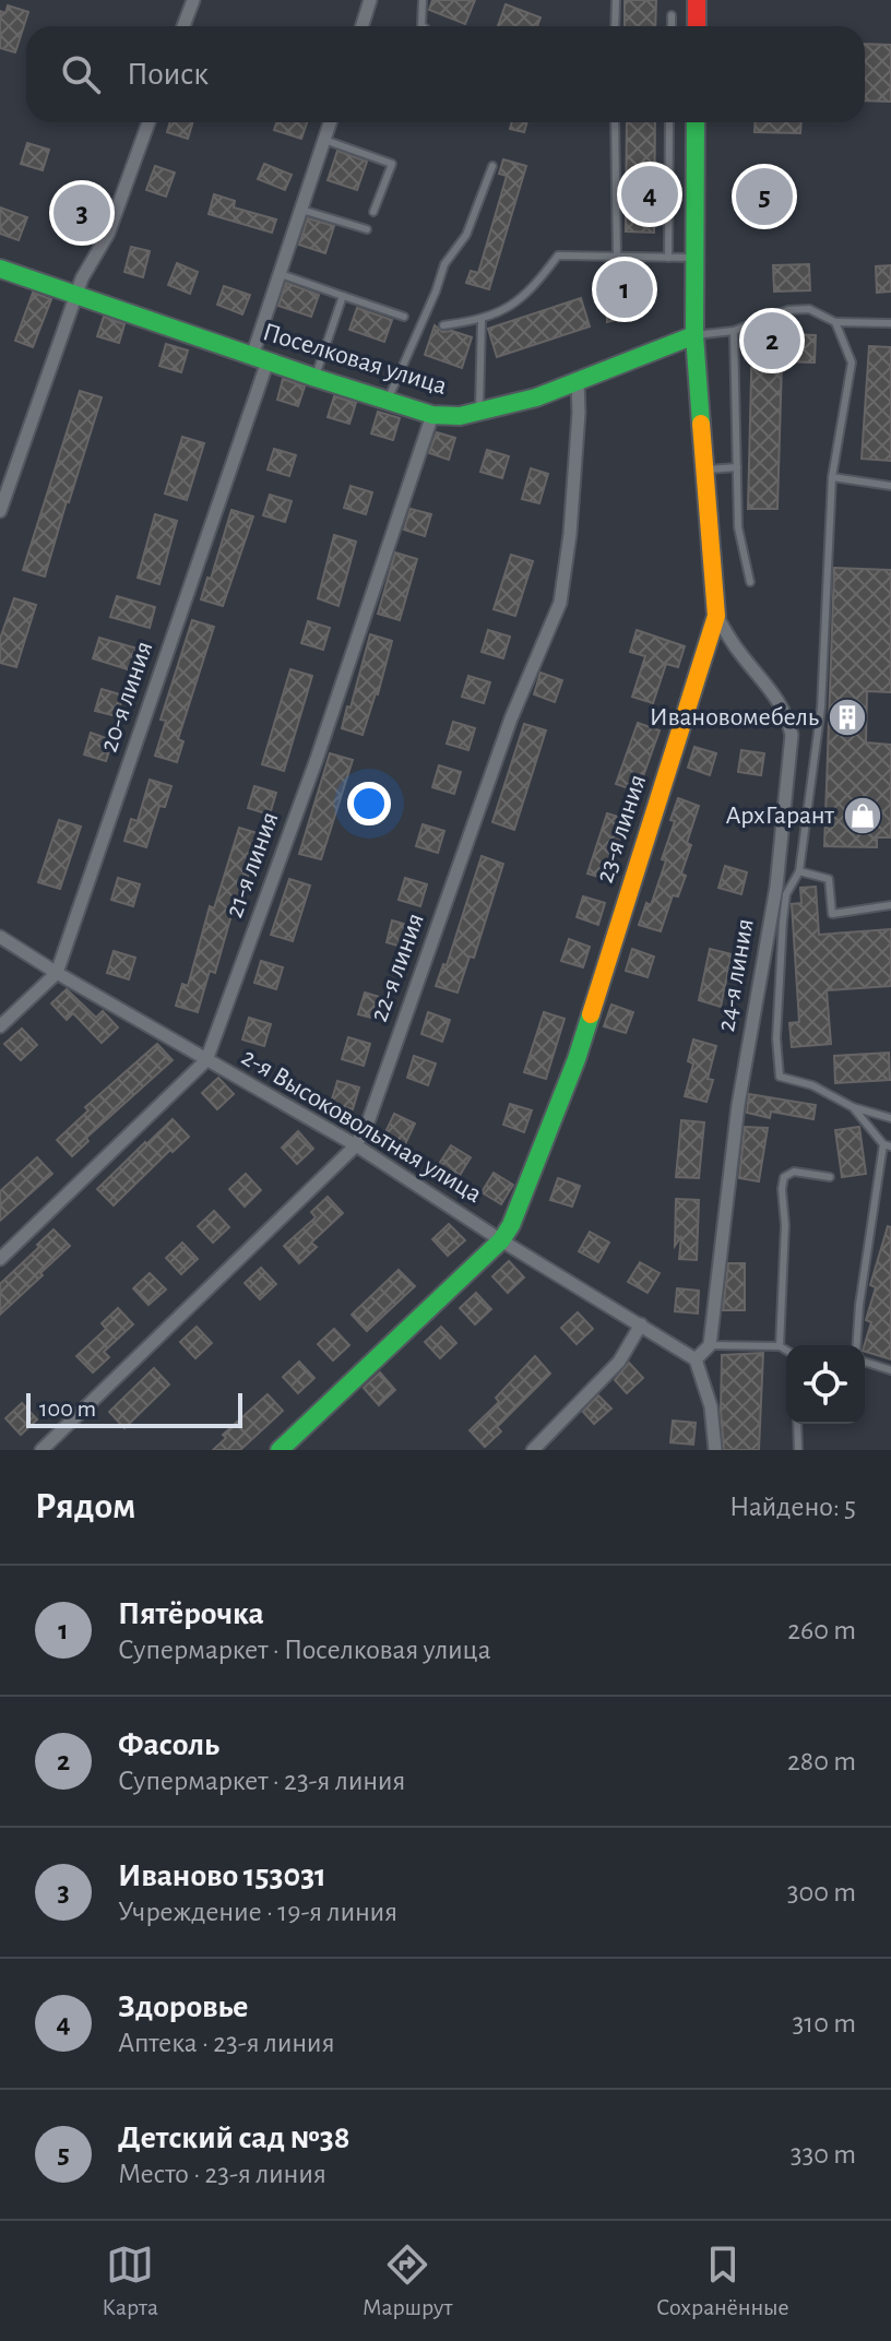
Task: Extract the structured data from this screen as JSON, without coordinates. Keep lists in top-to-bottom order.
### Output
{
  "streets": {
    "street": [
      "Поселковая улица",
      "20-я линия",
      "23-я линия",
      "21-я линия",
      "22-я линия",
      "24-я линия",
      "2-я Высоковольтная улица"
    ]
  },
  "crossings": [
    ["Поселковая улица", "20-я линия"],
    ["Поселковая улица", "23-я линия"],
    ["Поселковая улица", "21-я линия"],
    ["Поселковая улица", "22-я линия"],
    ["20-я линия", "2-я Высоковольтная улица"],
    ["23-я линия", "24-я линия"],
    ["23-я линия", "2-я Высоковольтная улица"],
    ["21-я линия", "2-я Высоковольтная улица"],
    ["22-я линия", "2-я Высоковольтная улица"]
  ],
  "places": {
    "building": ["Ивановомебель"],
    "shop": ["АрхГарант"]
  },
  "scale_bar": "100 m",
  "page": {
    "search": "Поиск",
    "pins": [
      "4",
      "5",
      "3",
      "1",
      "2"
    ],
    "scale": "100 m",
    "heading": ["Рядом", "Найдено: 5"],
    "list": [
      {
        "mark": "1",
        "name": "Пятёрочка",
        "note": "Супермаркет · Поселковая улица",
        "value": "260 m"
      },
      {
        "mark": "2",
        "name": "Фасоль",
        "note": "Супермаркет · 23-я линия",
        "value": "280 m"
      },
      {
        "mark": "3",
        "name": "Иваново 153031",
        "note": "Учреждение · 19-я линия",
        "value": "300 m"
      },
      {
        "mark": "4",
        "name": "Здоровье",
        "note": "Аптека · 23-я линия",
        "value": "310 m"
      },
      {
        "mark": "5",
        "name": "Детский сад №38",
        "note": "Место · 23-я линия",
        "value": "330 m"
      }
    ],
    "nav": ["Карта", "Маршрут", "Сохранённые"]
  }
}
